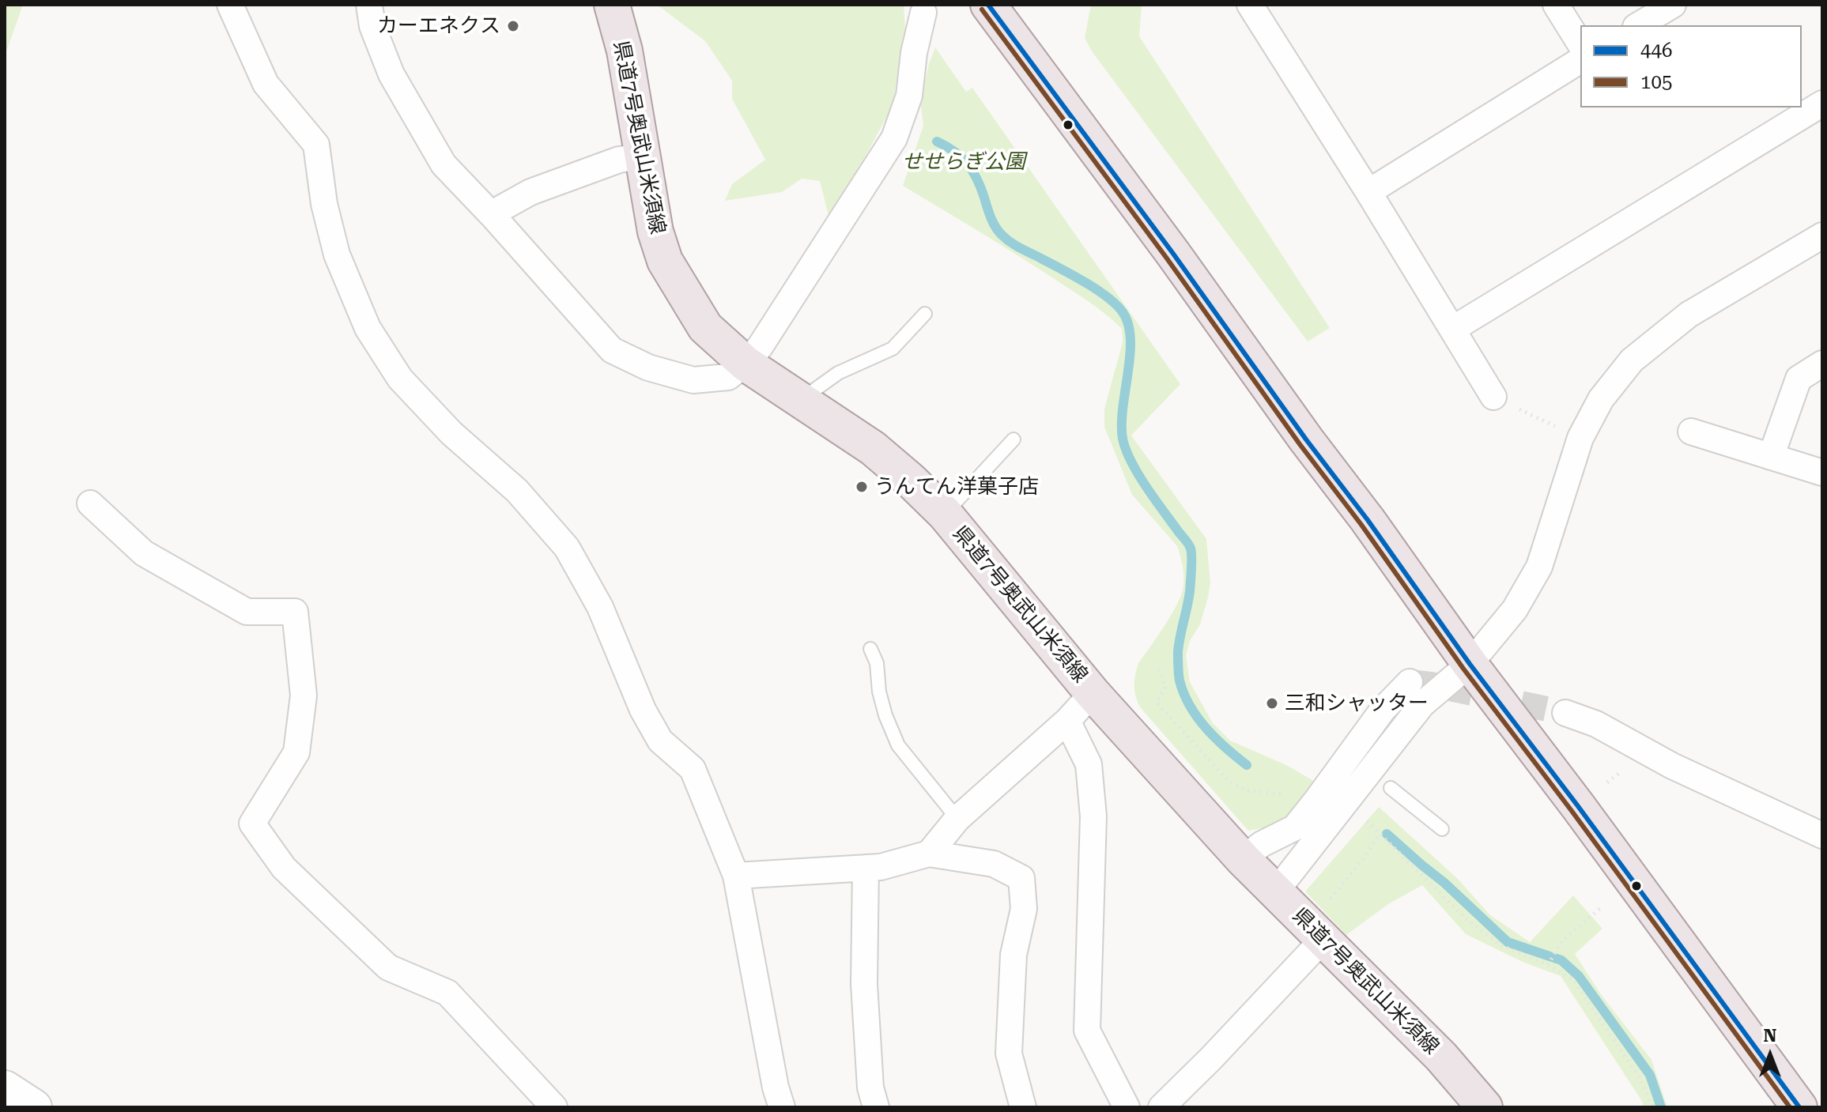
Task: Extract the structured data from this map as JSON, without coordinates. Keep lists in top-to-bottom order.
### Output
{
  "streets": {
    "main road": ["県道7号奥武山米須線"]
  },
  "parks": ["せせらぎ公園"],
  "places": ["カーエネクス", "うんてん洋菓子店", "三和シャッター"],
  "lines": ["transit line 446", "transit line 105"],
  "legend": ["446", "105"],
  "north": "top"
}
